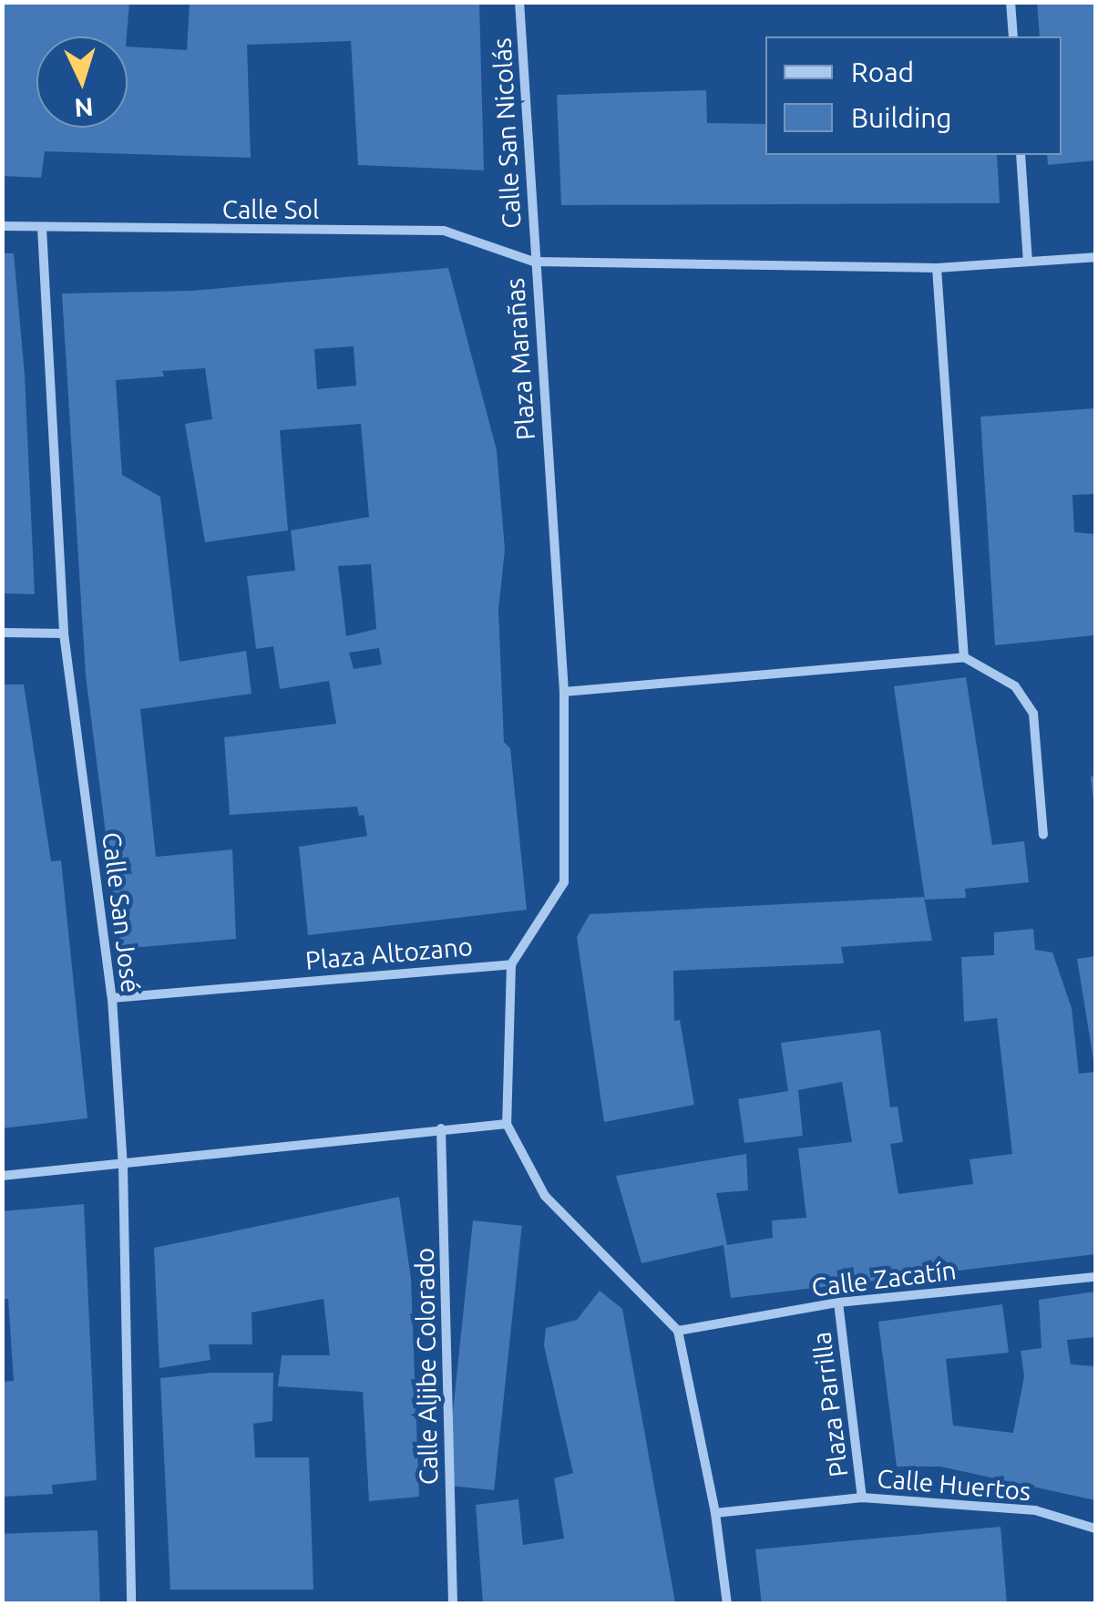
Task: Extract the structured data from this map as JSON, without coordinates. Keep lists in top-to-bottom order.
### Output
{
  "streets": {
    "street": [
      "Calle San Nicolás",
      "Calle Sol",
      "Plaza Marañas",
      "Calle San José",
      "Plaza Altozano",
      "Calle Zacatín",
      "Calle Aljibe Colorado",
      "Plaza Parrilla",
      "Calle Huertos"
    ]
  },
  "crossings": [
    ["Calle San Nicolás", "Calle Sol"],
    ["Calle San Nicolás", "Plaza Marañas"],
    ["Calle Sol", "Plaza Marañas"],
    ["Calle Sol", "Calle San José"],
    ["Plaza Marañas", "Plaza Altozano"],
    ["Calle San José", "Plaza Altozano"],
    ["Plaza Altozano", "Calle Zacatín"],
    ["Calle Zacatín", "Plaza Parrilla"],
    ["Plaza Parrilla", "Calle Huertos"]
  ],
  "legend": ["Road", "Building"],
  "north": "bottom"
}
